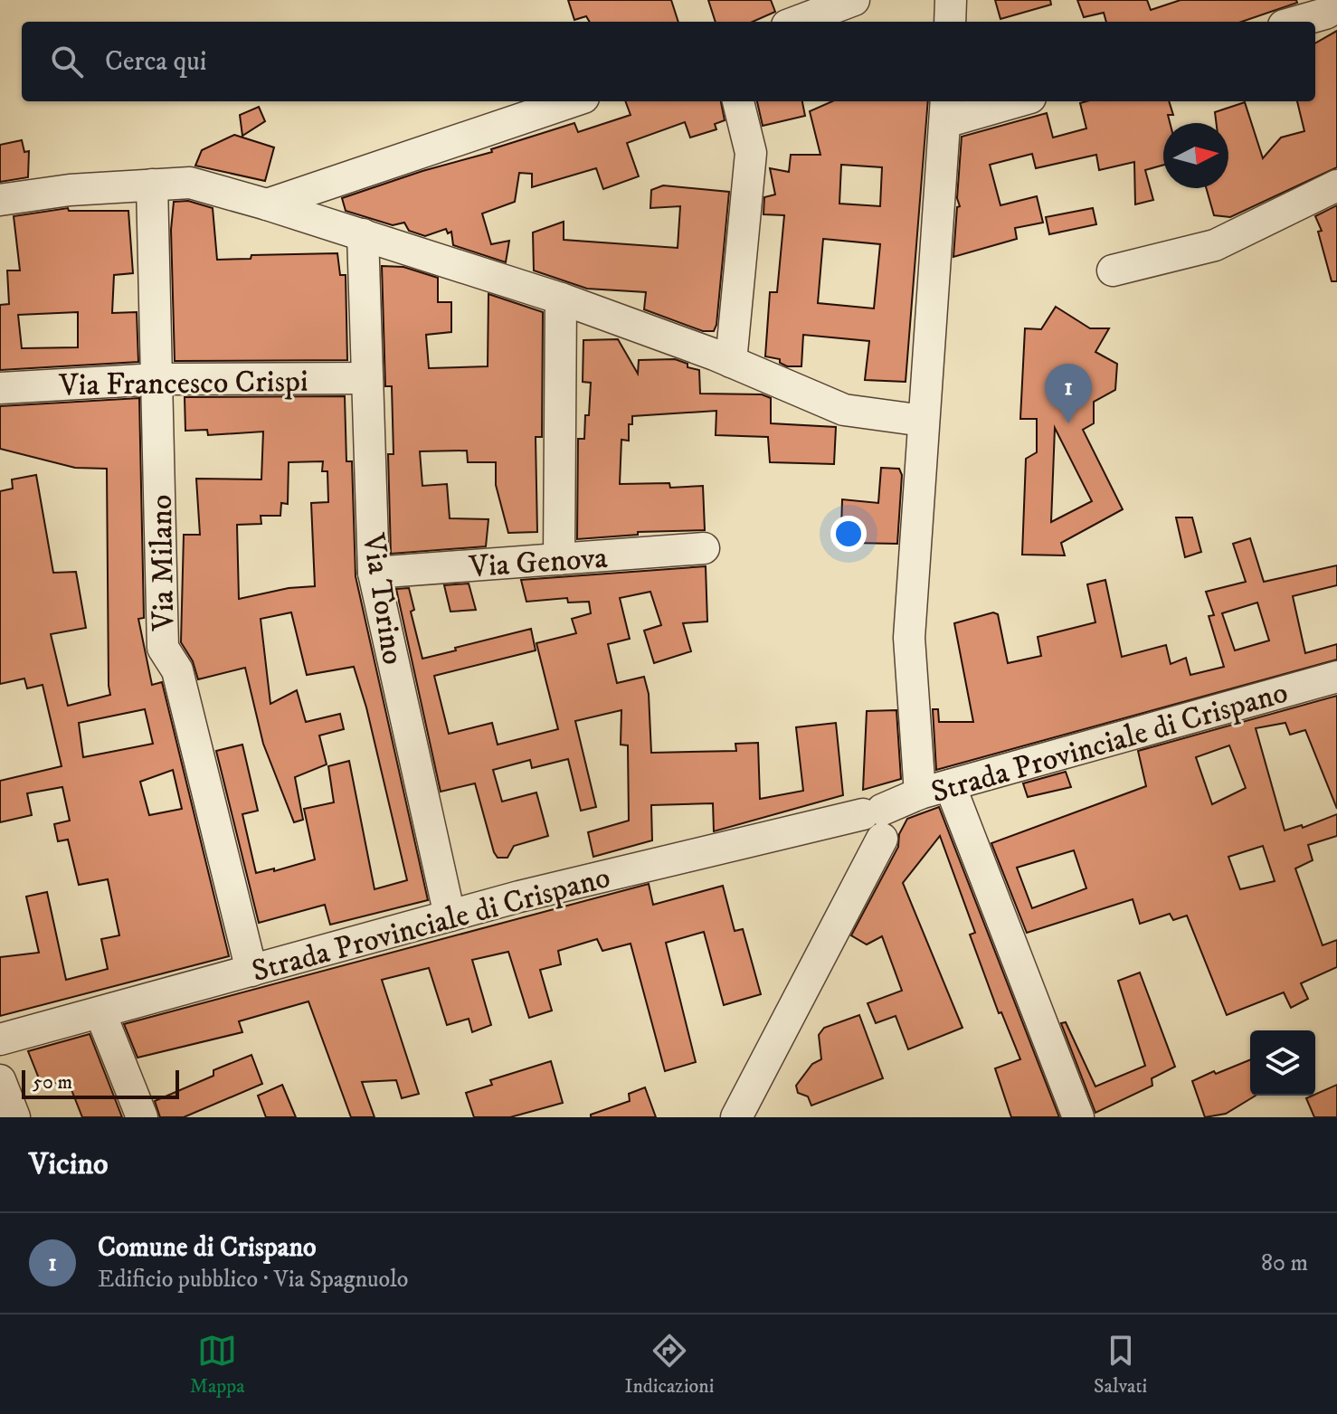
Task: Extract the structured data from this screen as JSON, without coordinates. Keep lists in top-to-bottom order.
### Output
{
  "streets": {
    "street": [
      "Via Francesco Crispi",
      "Via Genova",
      "Via Milano",
      "Via Torino",
      "Strada Provinciale di Crispano"
    ]
  },
  "crossings": [
    ["Via Francesco Crispi", "Via Milano"],
    ["Via Francesco Crispi", "Via Torino"],
    ["Via Genova", "Via Torino"],
    ["Via Milano", "Strada Provinciale di Crispano"],
    ["Via Torino", "Strada Provinciale di Crispano"]
  ],
  "scale_bar": "50 m",
  "north": "right",
  "page": {
    "search": "Cerca qui",
    "pins": "1",
    "scale": "50 m",
    "heading": "Vicino",
    "list": [
      {
        "mark": "1",
        "name": "Comune di Crispano",
        "note": "Edificio pubblico · Via Spagnuolo",
        "value": "80 m"
      }
    ],
    "nav": ["Mappa", "Indicazioni", "Salvati"]
  }
}
